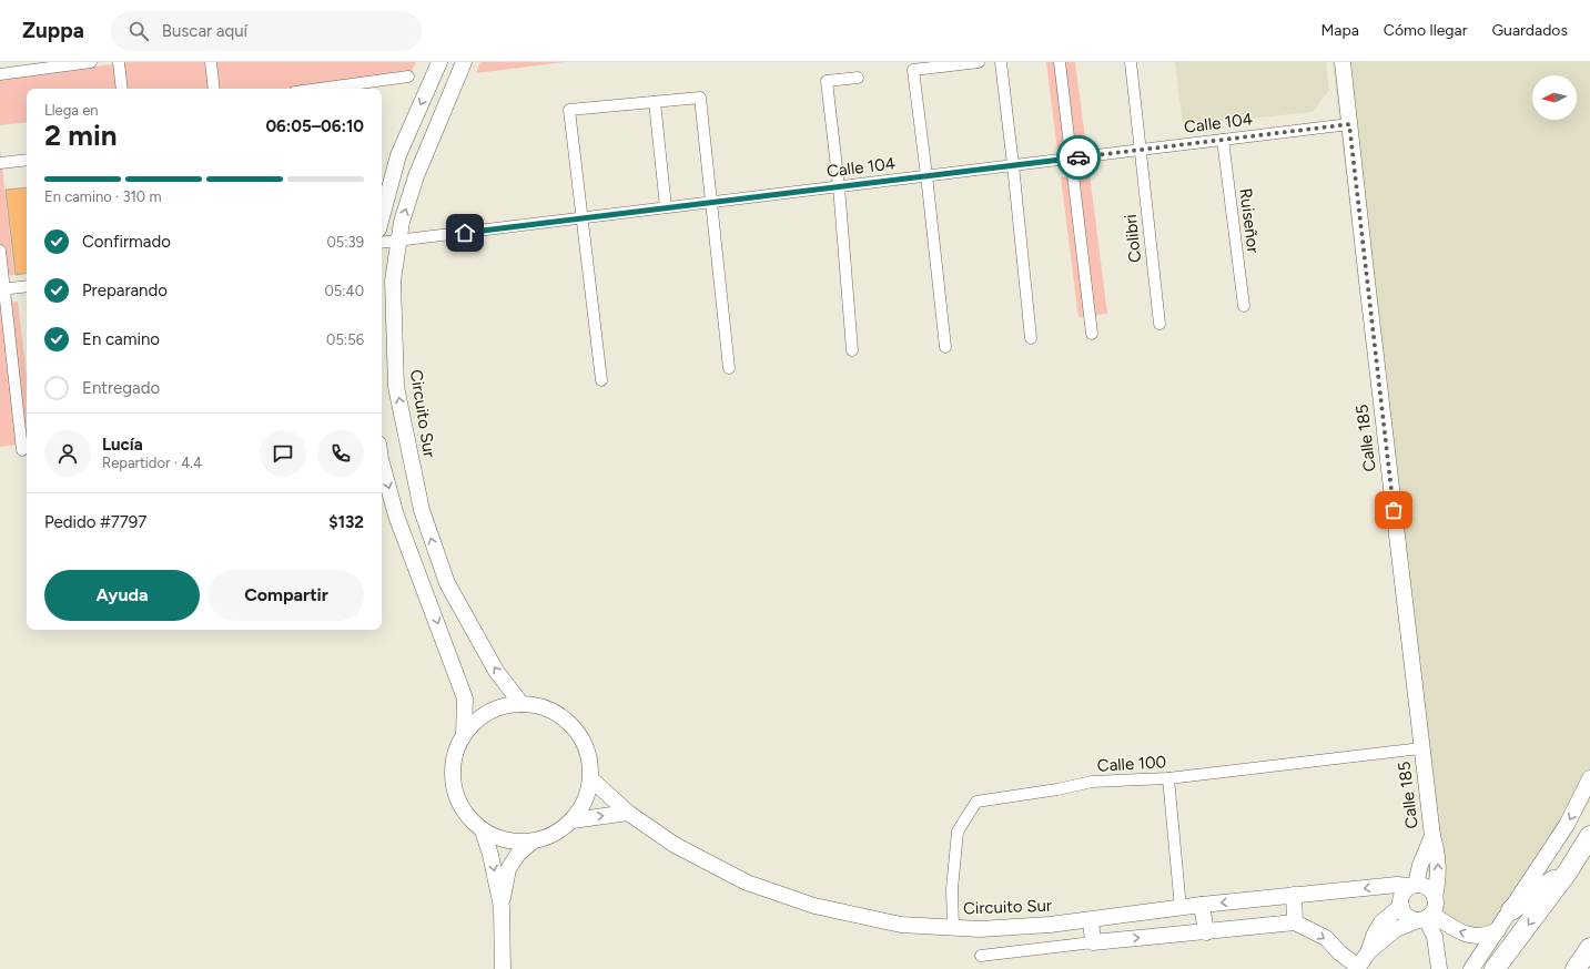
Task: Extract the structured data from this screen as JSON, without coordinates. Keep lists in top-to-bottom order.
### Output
{
  "streets": {
    "street": [
      "Calle 104",
      "Ruiseñor",
      "Colibri",
      "Circuito Sur",
      "Calle 185",
      "Calle 100"
    ]
  },
  "crossings": [
    ["Calle 104", "Ruiseñor"],
    ["Calle 104", "Colibri"],
    ["Calle 104", "Circuito Sur"],
    ["Calle 104", "Calle 185"],
    ["Circuito Sur", "Calle 185"],
    ["Circuito Sur", "Calle 100"],
    ["Calle 185", "Calle 100"]
  ],
  "north": "left",
  "page": {
    "header": "Zuppa",
    "search": "Buscar aquí",
    "nav": ["Mapa", "Cómo llegar", "Guardados"],
    "heading": ["2 min", "Llega en", "06:05–06:10"],
    "panel": [
      "Lucía",
      "Repartidor · 4.4",
      "Pedido #7797",
      "$132"
    ],
    "bar": "En camino · 310 m",
    "list": [
      ["Confirmado", "05:39"],
      ["Preparando", "05:40"],
      ["En camino", "05:56"],
      "Entregado"
    ],
    "buttons": ["Ayuda", "Compartir"]
  }
}
